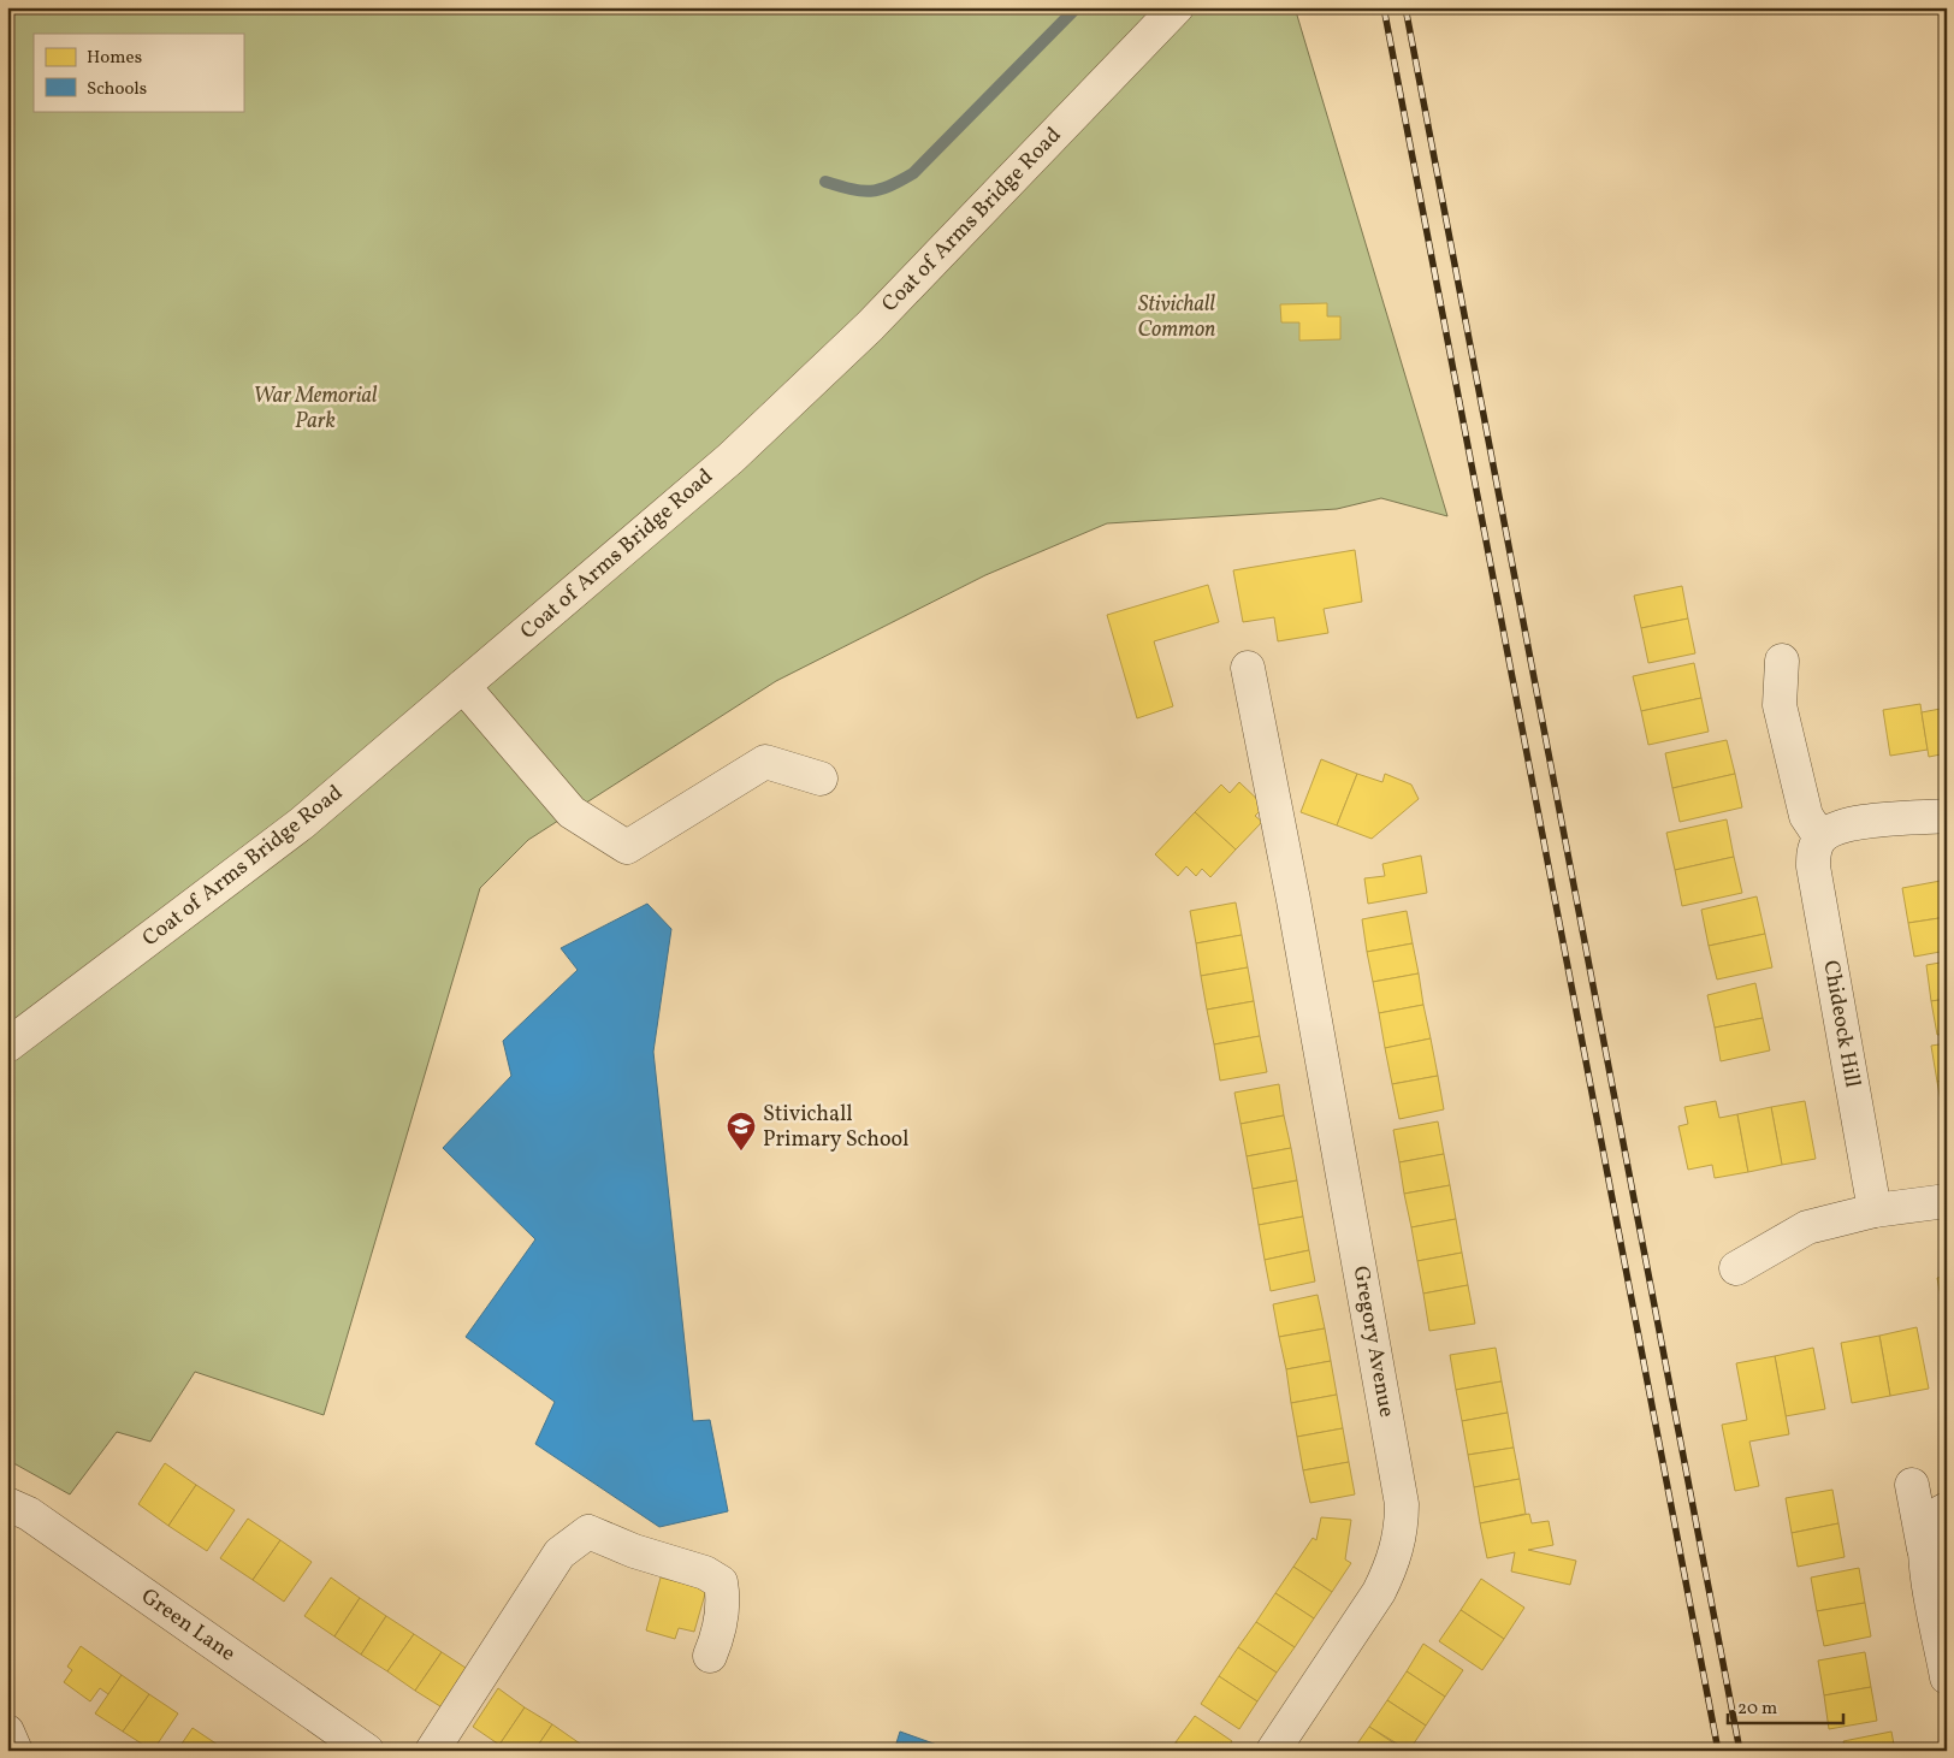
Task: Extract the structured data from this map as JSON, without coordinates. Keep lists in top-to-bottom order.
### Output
{
  "streets": {
    "street": [
      "Coat of Arms Bridge Road",
      "Chideock Hill",
      "Gregory Avenue",
      "Green Lane"
    ]
  },
  "parks": ["Stivichall Common", "War Memorial Park"],
  "places": {
    "school or university": ["Stivichall Primary School"]
  },
  "legend": ["Homes", "Schools"],
  "scale_bar": "20 m"
}
